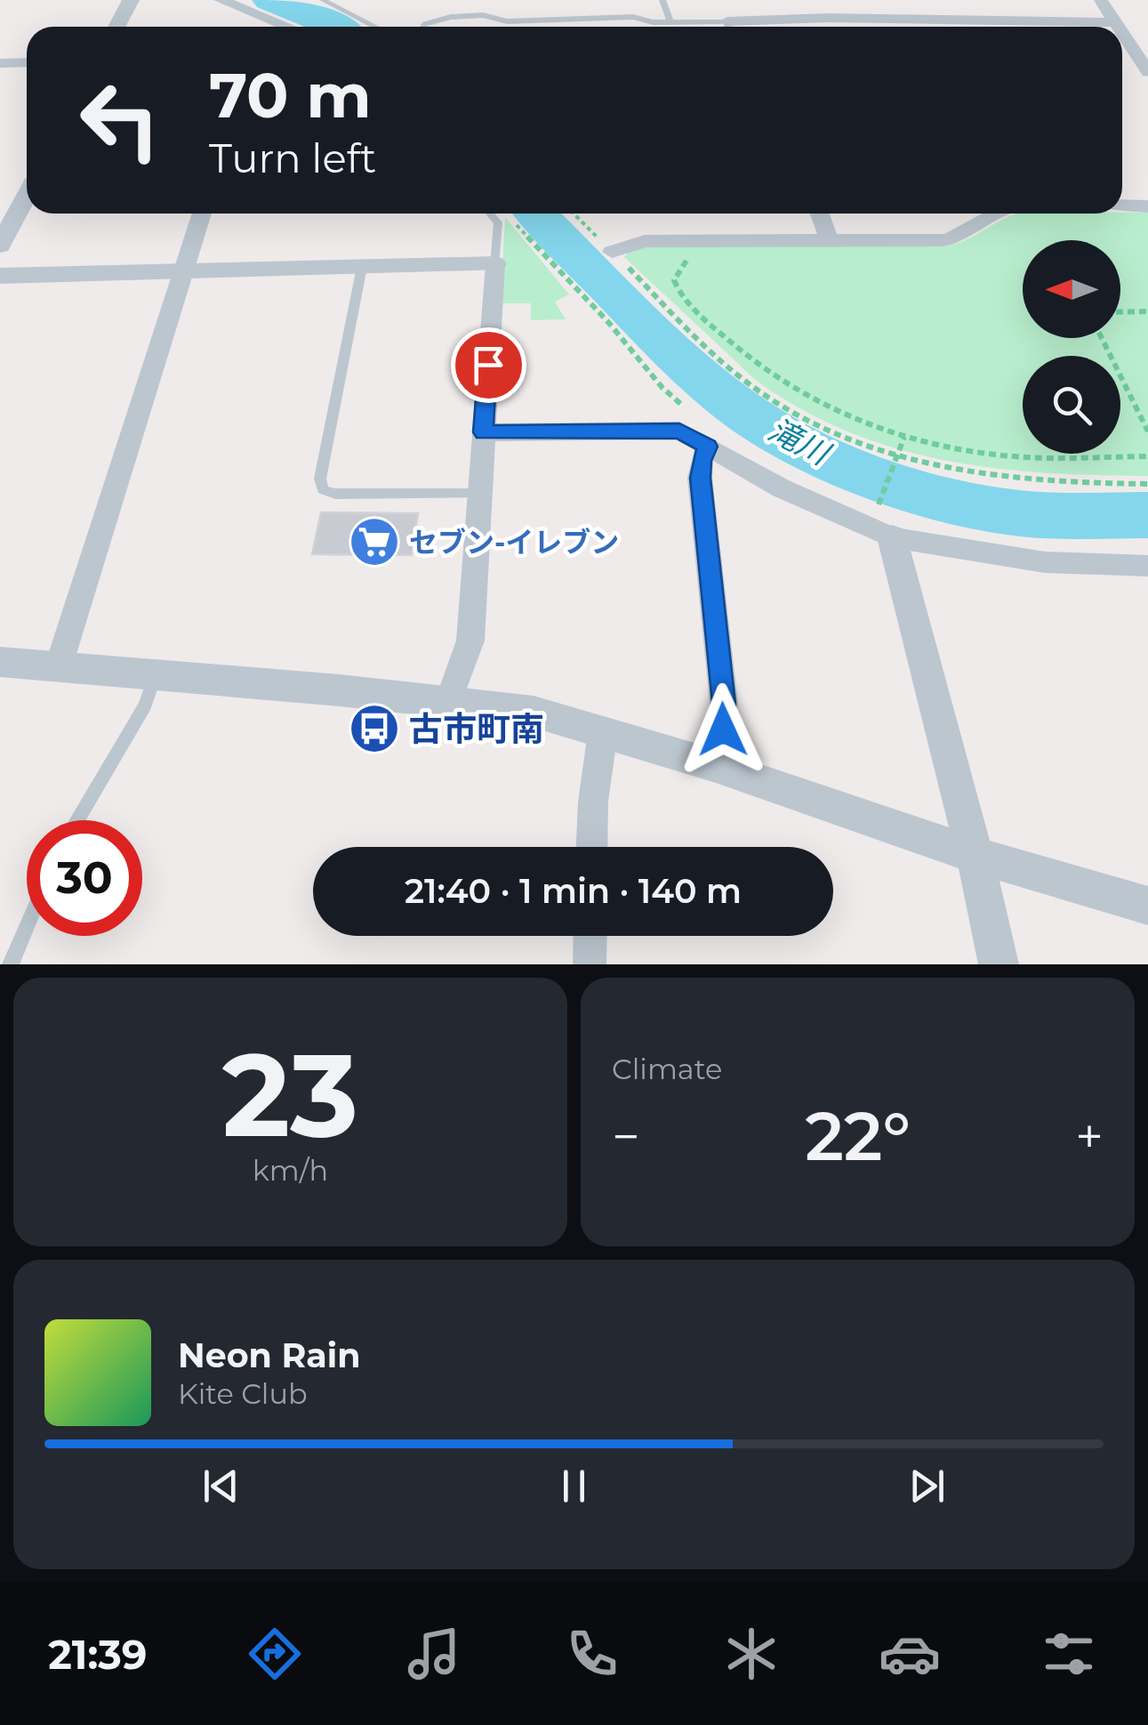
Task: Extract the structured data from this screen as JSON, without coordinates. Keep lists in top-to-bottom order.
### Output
{
  "water": ["滝川"],
  "places": {
    "supermarket": ["セブン-イレブン"],
    "bus stop": ["古市町南"]
  },
  "north": "left",
  "page": {
    "turn": ["70 m", "Turn left"],
    "limit": "30",
    "trip": "21:40 · 1 min · 140 m",
    "tile": [
      ["23", "km/h"],
      "Climate"
    ],
    "heat": ["−", "22°", "+"],
    "song": ["Neon Rain", "Kite Club"],
    "tabs": "21:39"
  }
}
